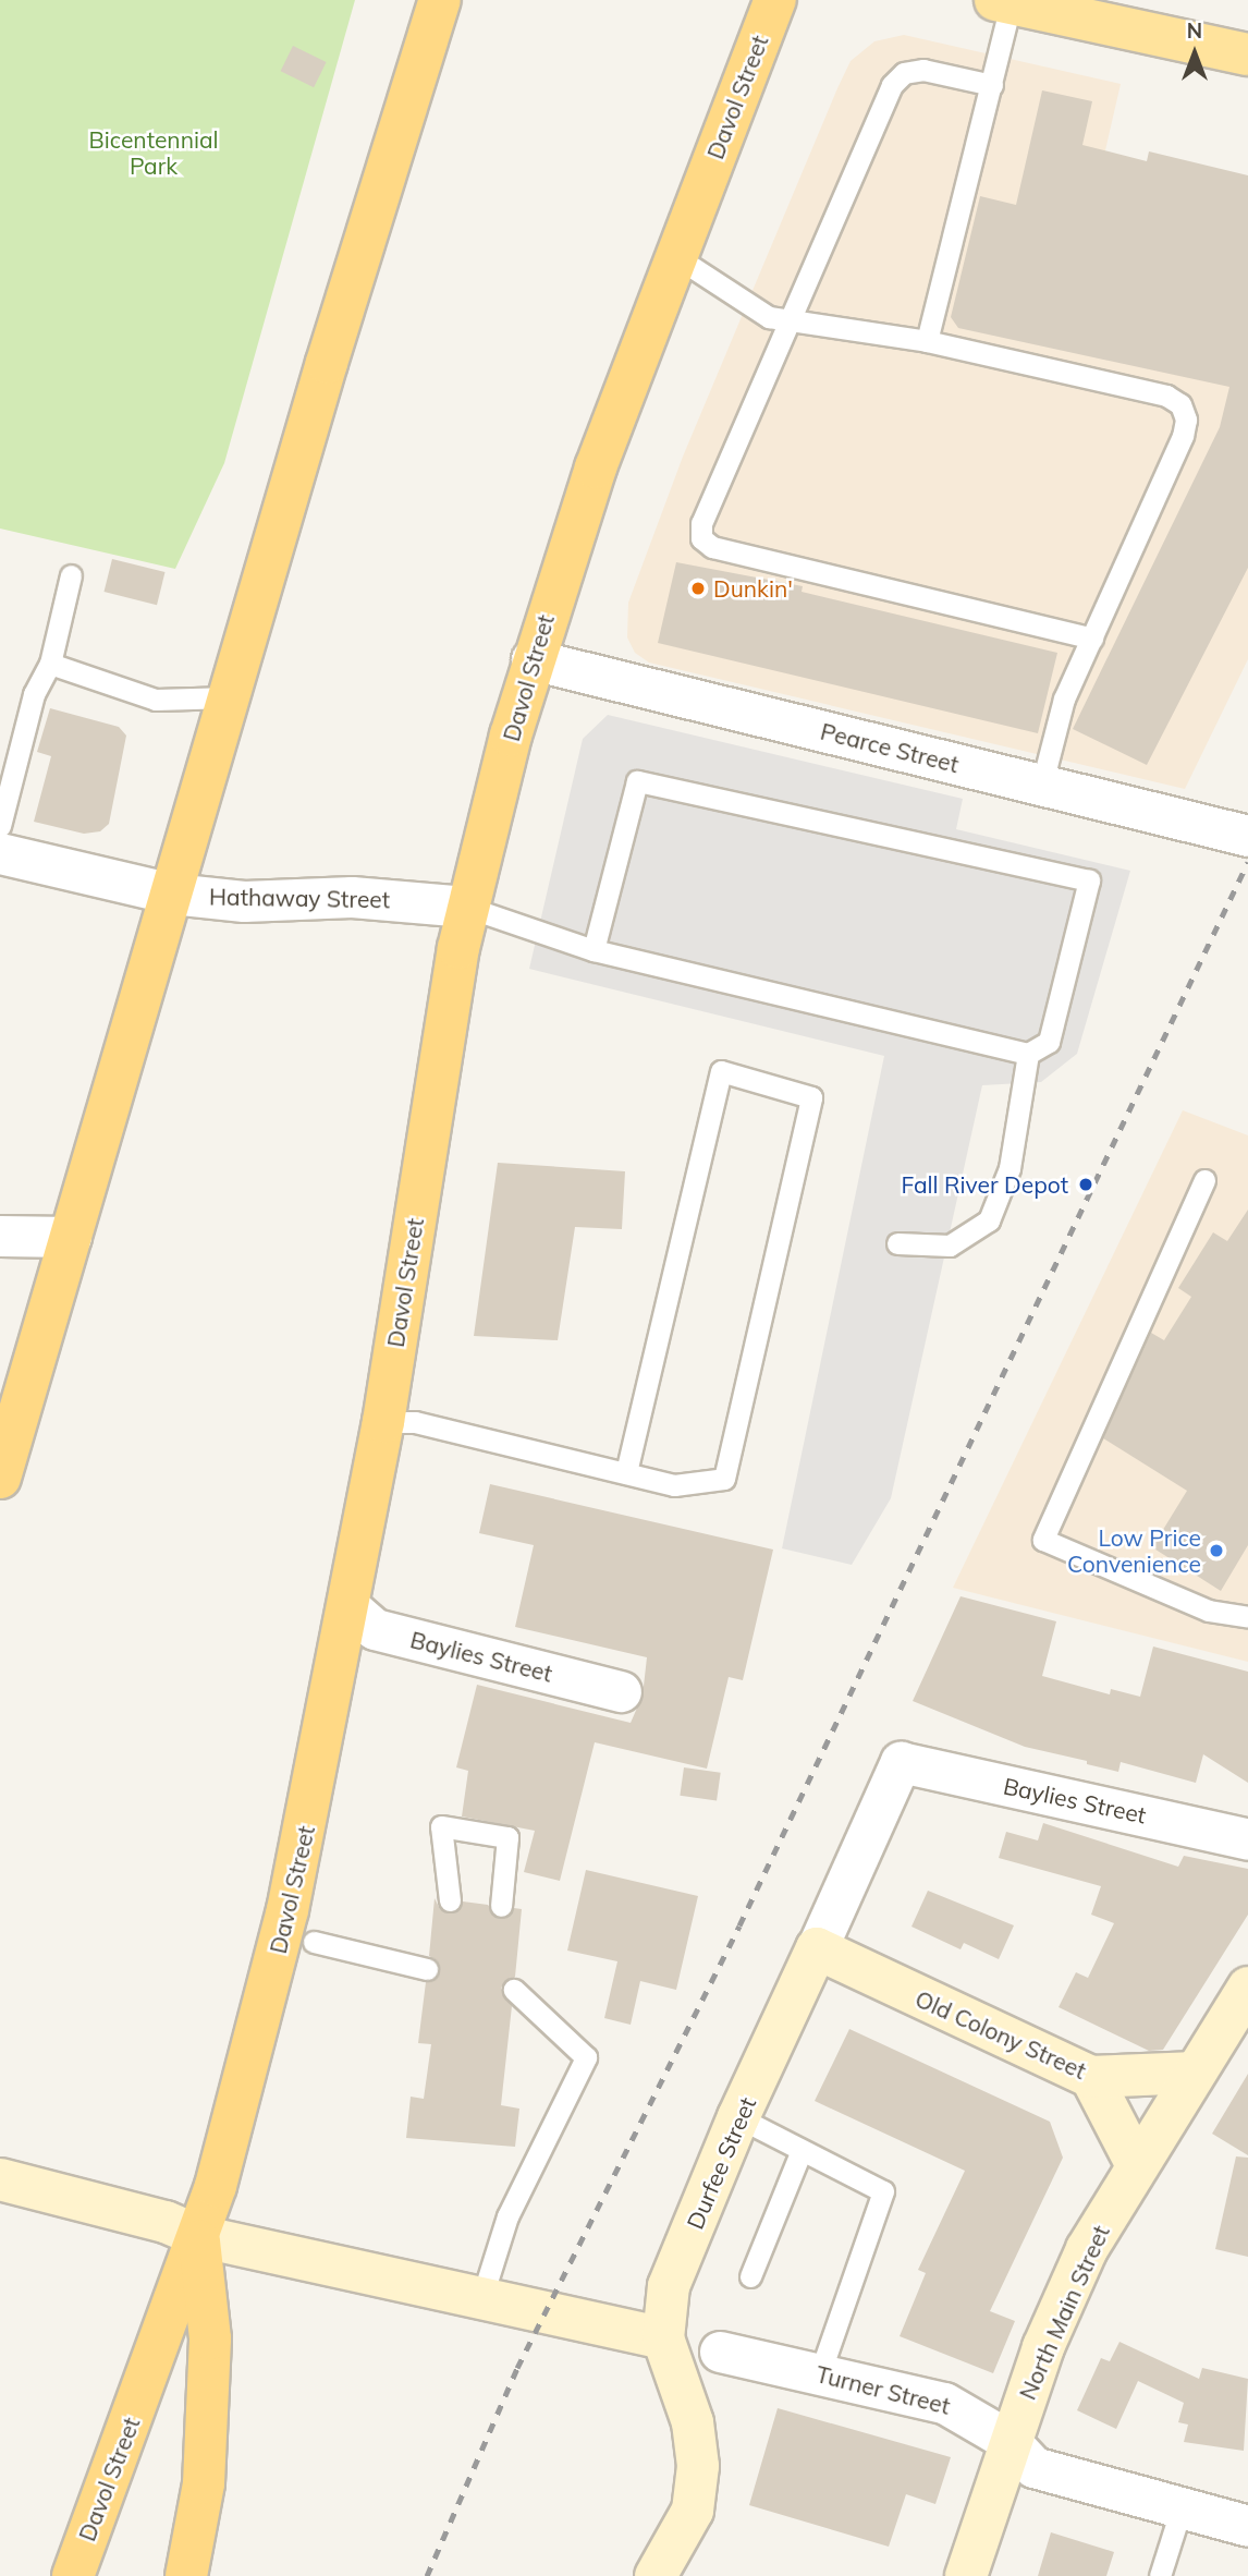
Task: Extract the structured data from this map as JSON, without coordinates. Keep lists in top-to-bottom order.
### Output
{
  "streets": {
    "highway": ["Davol Street"],
    "main road": ["Old Colony Street", "Durfee Street", "North Main Street"],
    "street": [
      "Pearce Street",
      "Hathaway Street",
      "Baylies Street",
      "Turner Street"
    ]
  },
  "crossings": [
    ["Davol Street", "Pearce Street"],
    ["Davol Street", "Hathaway Street"],
    ["Davol Street", "Baylies Street"],
    ["Baylies Street", "Durfee Street"],
    ["Old Colony Street", "Durfee Street"],
    ["Old Colony Street", "North Main Street"],
    ["North Main Street", "Turner Street"]
  ],
  "parks": ["Bicentennial Park"],
  "places": ["Dunkin'", "Fall River Depot", "Low Price Convenience"],
  "north": "top"
}
